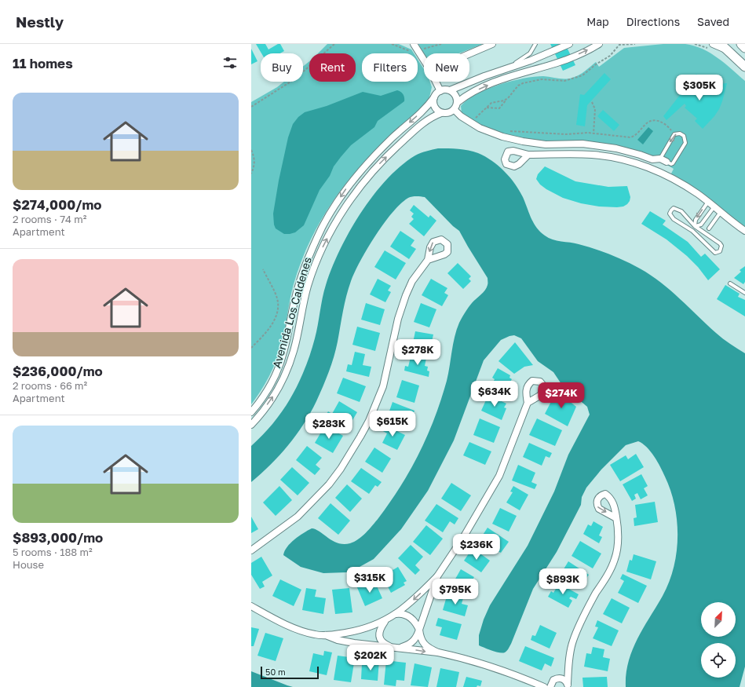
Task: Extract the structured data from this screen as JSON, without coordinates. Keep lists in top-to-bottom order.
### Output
{
  "streets": {
    "street": ["Avenida Los Caldenes"]
  },
  "scale_bar": "50 m",
  "north": "top right",
  "page": {
    "header": "Nestly",
    "nav": ["Map", "Directions", "Saved"],
    "heading": "11 homes",
    "chip": [
      "Buy",
      "Rent",
      "Filters",
      "New"
    ],
    "price": [
      "$305K",
      "$278K",
      "$634K",
      "$274K",
      "$615K",
      "$283K",
      "$236K",
      "$315K",
      "$893K",
      "$795K",
      "$202K"
    ],
    "list": [
      {
        "name": "$274,000/mo",
        "note": "2 rooms · 74 m² · Apartment"
      },
      {
        "name": "$236,000/mo",
        "note": "2 rooms · 66 m² · Apartment"
      },
      {
        "name": "$893,000/mo",
        "note": "5 rooms · 188 m² · House"
      }
    ],
    "scale": "50 m"
  }
}
